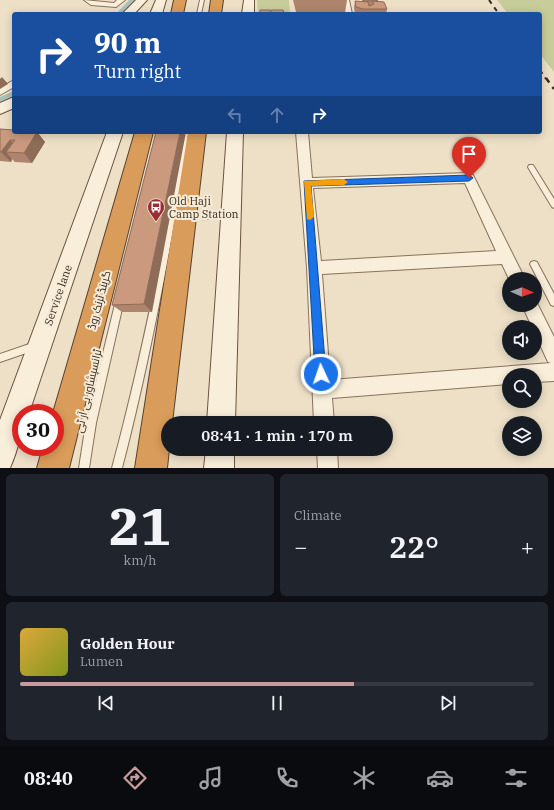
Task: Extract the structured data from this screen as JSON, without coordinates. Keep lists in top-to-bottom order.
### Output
{
  "streets": {
    "highway": ["گرینڈ ٹرنک روڈ"],
    "street": ["Service lane"],
    "lane": ["ٹرانسپشاور بی آر ٹی"]
  },
  "places": {
    "bus stop": ["Old Haji Camp Station"]
  },
  "north": "right",
  "page": {
    "turn": ["90 m", "Turn right"],
    "limit": "30",
    "trip": "08:41 · 1 min · 170 m",
    "tile": [
      ["21", "km/h"],
      "Climate"
    ],
    "heat": ["−", "22°", "+"],
    "song": ["Golden Hour", "Lumen"],
    "tabs": "08:40"
  }
}
